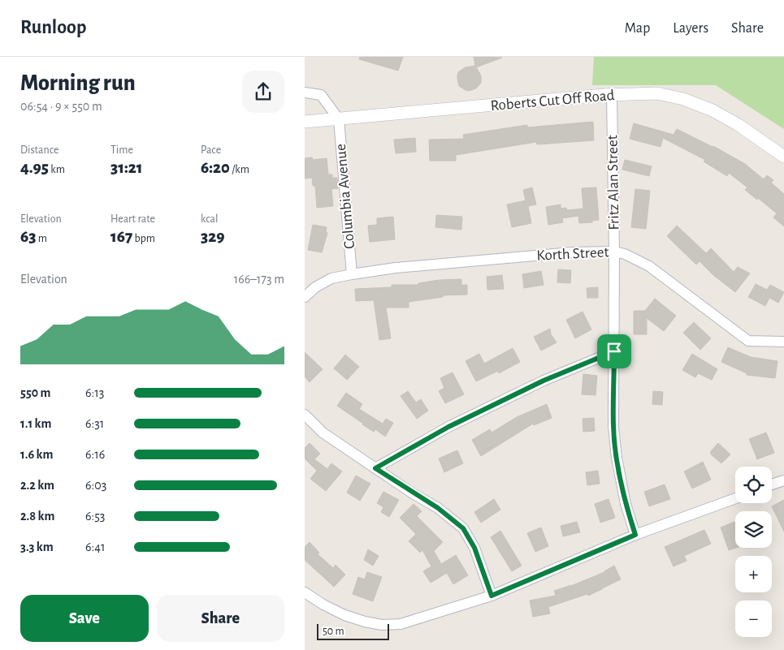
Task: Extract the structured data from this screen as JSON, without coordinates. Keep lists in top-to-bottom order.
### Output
{
  "streets": {
    "street": [
      "Roberts Cut Off Road",
      "Fritz Alan Street",
      "Columbia Avenue",
      "Korth Street"
    ]
  },
  "crossings": [
    ["Roberts Cut Off Road", "Fritz Alan Street"],
    ["Roberts Cut Off Road", "Columbia Avenue"],
    ["Fritz Alan Street", "Korth Street"],
    ["Columbia Avenue", "Korth Street"]
  ],
  "scale_bar": "50 m",
  "page": {
    "header": "Runloop",
    "nav": ["Map", "Layers", "Share"],
    "heading": ["Morning run", "06:54 · 9 × 550 m"],
    "stats": [
      ["Distance", "4.95 km"],
      ["Time", "31:21"],
      ["Pace", "6:20 /km"],
      ["Elevation", "63 m"],
      ["Heart rate", "167 bpm"],
      ["kcal", "329"]
    ],
    "chart": ["Elevation", "166–173 m"],
    "list": [
      {
        "name": "550 m",
        "note": "6:13"
      },
      {
        "name": "1.1 km",
        "note": "6:31"
      },
      {
        "name": "1.6 km",
        "note": "6:16"
      },
      {
        "name": "2.2 km",
        "note": "6:03"
      },
      {
        "name": "2.8 km",
        "note": "6:53"
      },
      {
        "name": "3.3 km",
        "note": "6:41"
      }
    ],
    "map_buttons": ["+", "−"],
    "buttons": ["Save", "Share"],
    "scale": "50 m"
  }
}
